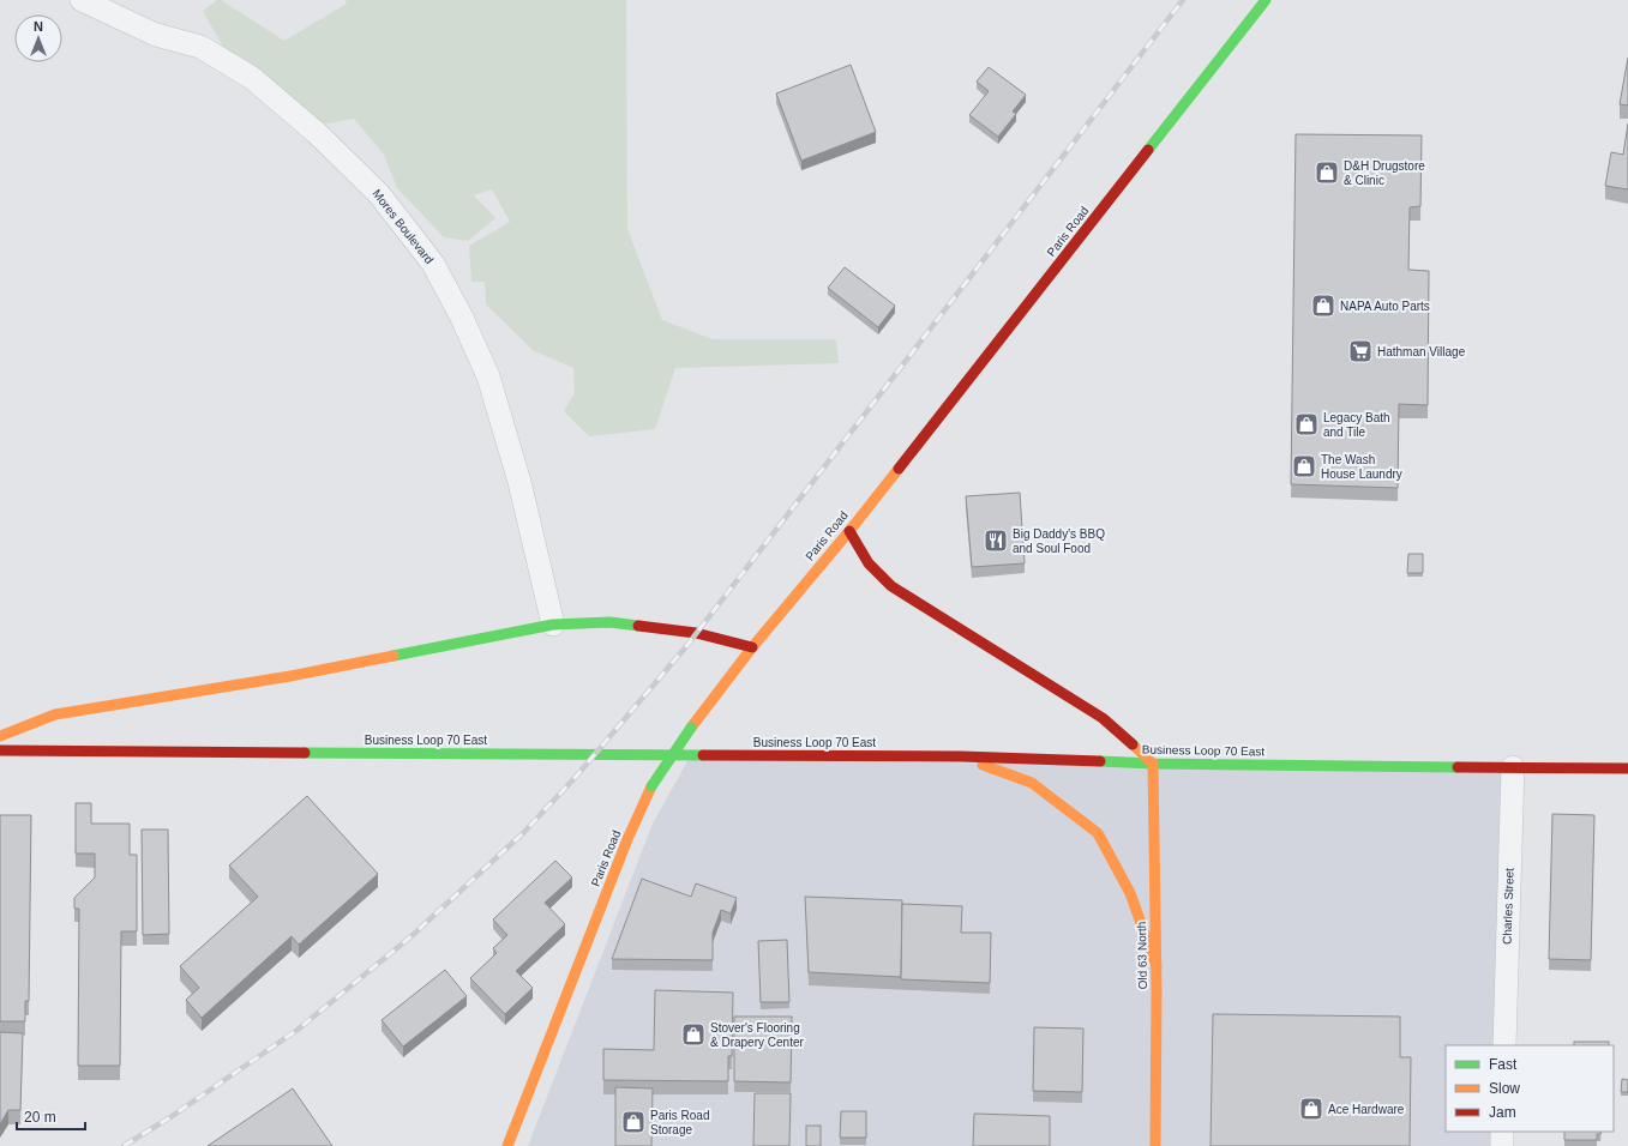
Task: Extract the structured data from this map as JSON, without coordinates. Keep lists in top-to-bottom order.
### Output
{
  "streets": {
    "main road": ["Paris Road", "Business Loop 70 East", "Old 63 North"],
    "street": ["Mores Boulevard", "Charles Street"]
  },
  "crossings": [
    ["Business Loop 70 East", "Charles Street"],
    ["Business Loop 70 East", "Old 63 North"]
  ],
  "places": {
    "shop": [
      "D&H Drugstore & Clinic",
      "NAPA Auto Parts",
      "Legacy Bath and Tile",
      "The Wash House Laundry",
      "Stover's Flooring & Drapery Center",
      "Ace Hardware",
      "Paris Road Storage"
    ],
    "supermarket": ["Hathman Village"],
    "restaurant": ["Big Daddy's BBQ and Soul Food"]
  },
  "legend": ["Fast", "Slow", "Jam"],
  "scale_bar": "20 m",
  "north": "top"
}
